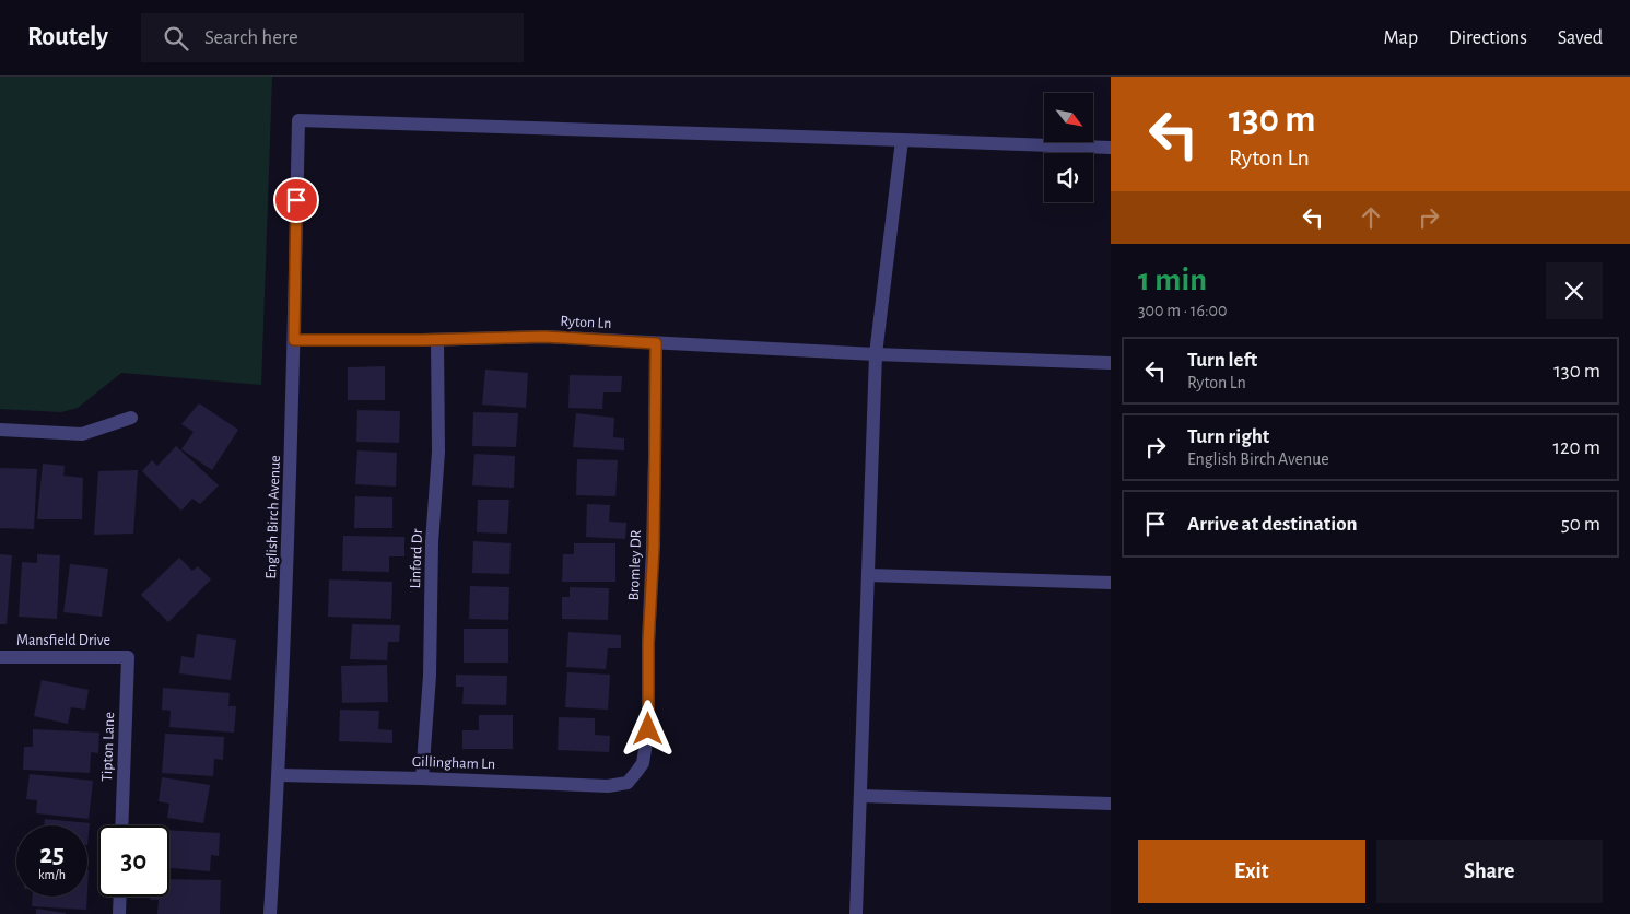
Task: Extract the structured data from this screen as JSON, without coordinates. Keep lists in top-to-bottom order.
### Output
{
  "streets": {
    "street": [
      "Ryton Ln",
      "English Birch Avenue",
      "Linford Dr",
      "Bromley DR",
      "Mansfield Drive",
      "Tipton Lane",
      "Gillingham Ln"
    ]
  },
  "crossings": [
    ["Ryton Ln", "English Birch Avenue"],
    ["Ryton Ln", "Linford Dr"],
    ["Ryton Ln", "Bromley DR"],
    ["English Birch Avenue", "Gillingham Ln"],
    ["Linford Dr", "Gillingham Ln"],
    ["Bromley DR", "Gillingham Ln"],
    ["Mansfield Drive", "Tipton Lane"]
  ],
  "north": "bottom right",
  "page": {
    "header": "Routely",
    "search": "Search here",
    "nav": ["Map", "Directions", "Saved"],
    "turn": ["130 m", "Ryton Ln"],
    "heading": ["1 min", "300 m · 16:00"],
    "list": [
      {
        "name": "Turn left",
        "note": "Ryton Ln",
        "value": "130 m"
      },
      {
        "name": "Turn right",
        "note": "English Birch Avenue",
        "value": "120 m"
      },
      {
        "name": "Arrive at destination",
        "value": "50 m"
      }
    ],
    "speed": "25 km/h",
    "limit": "30",
    "buttons": ["Exit", "Share"]
  }
}
